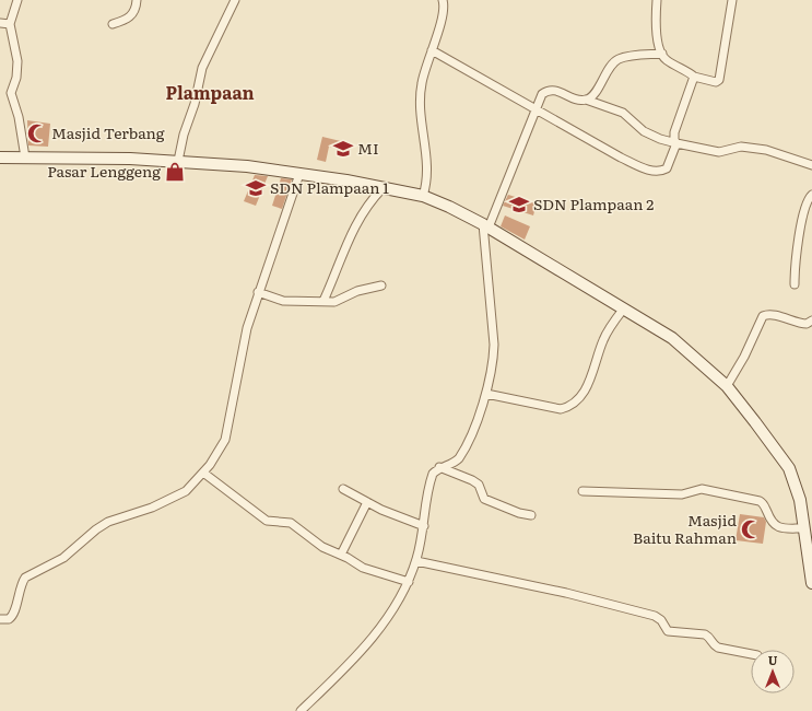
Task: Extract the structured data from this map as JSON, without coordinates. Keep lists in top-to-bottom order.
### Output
{
  "districts": ["Plampaan"],
  "places": {
    "mosque": ["Masjid Terbang", "Masjid Baitu Rahman"],
    "school or university": ["MI", "SDN Plampaan 1", "SDN Plampaan 2"],
    "shop": ["Pasar Lenggeng"]
  },
  "north": "top"
}
